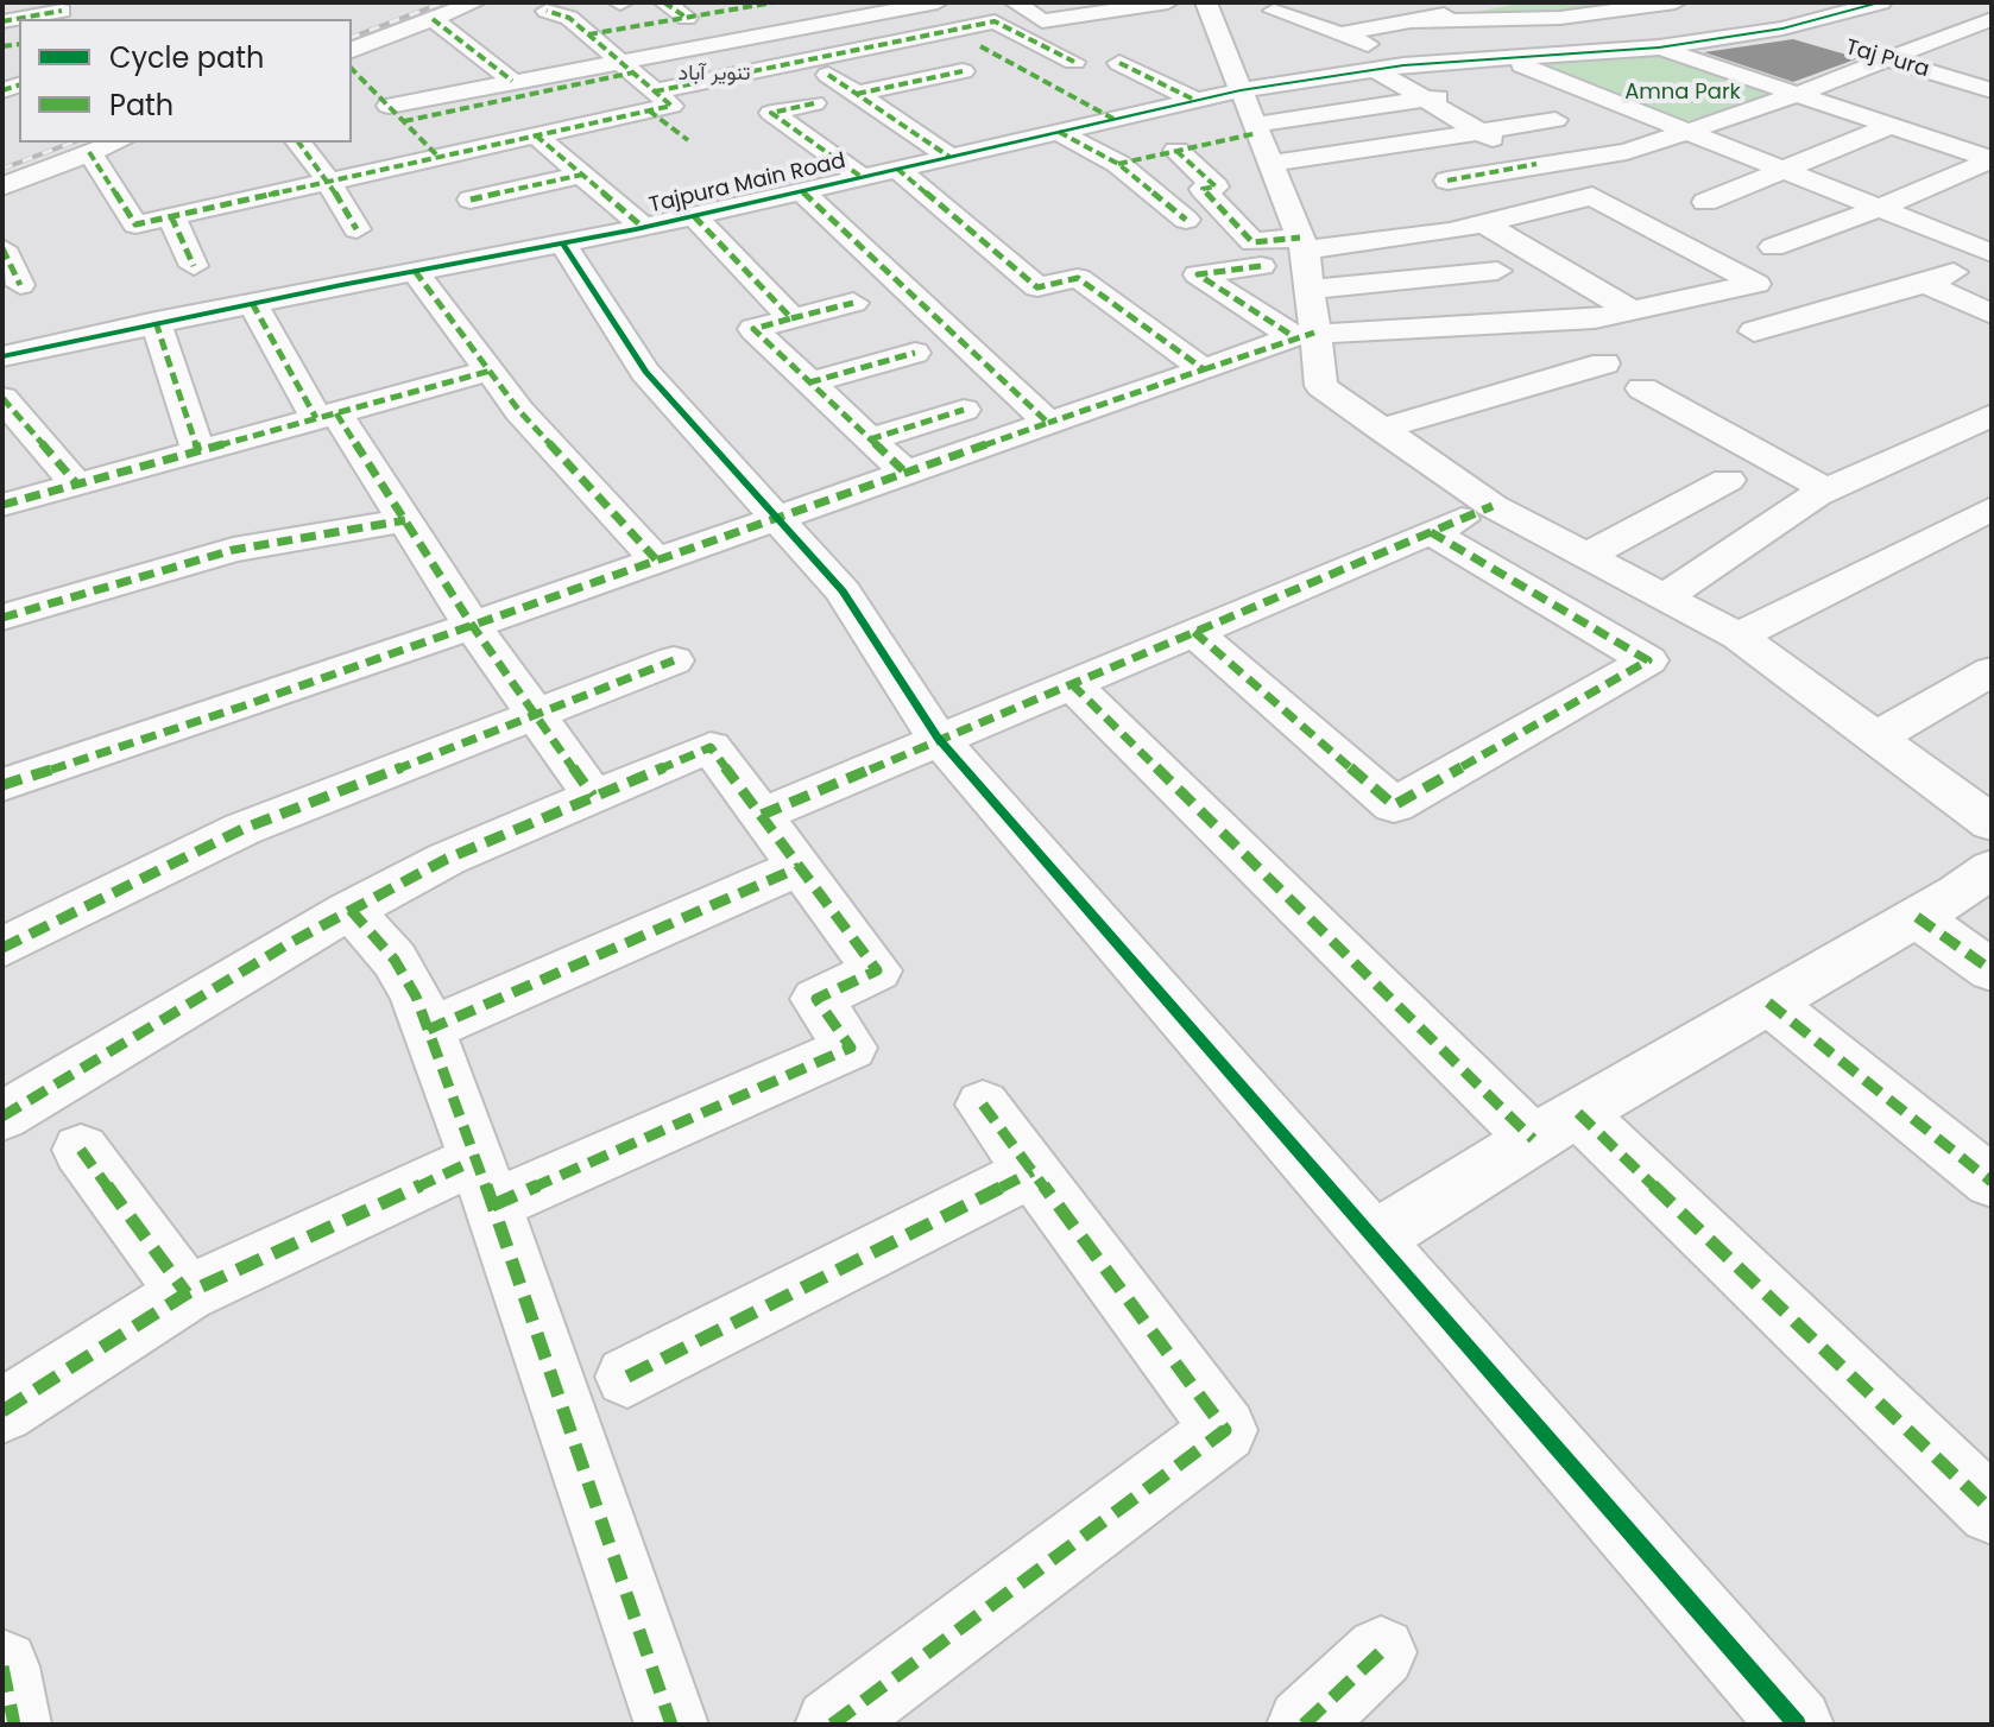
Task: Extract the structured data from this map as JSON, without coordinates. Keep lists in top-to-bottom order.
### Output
{
  "streets": {
    "street": ["Taj Pura", "Tajpura Main Road"]
  },
  "crossings": [
    ["Taj Pura", "Tajpura Main Road"]
  ],
  "districts": ["تنویر آباد"],
  "parks": ["Amna Park"],
  "legend": ["Cycle path", "Path"]
}
